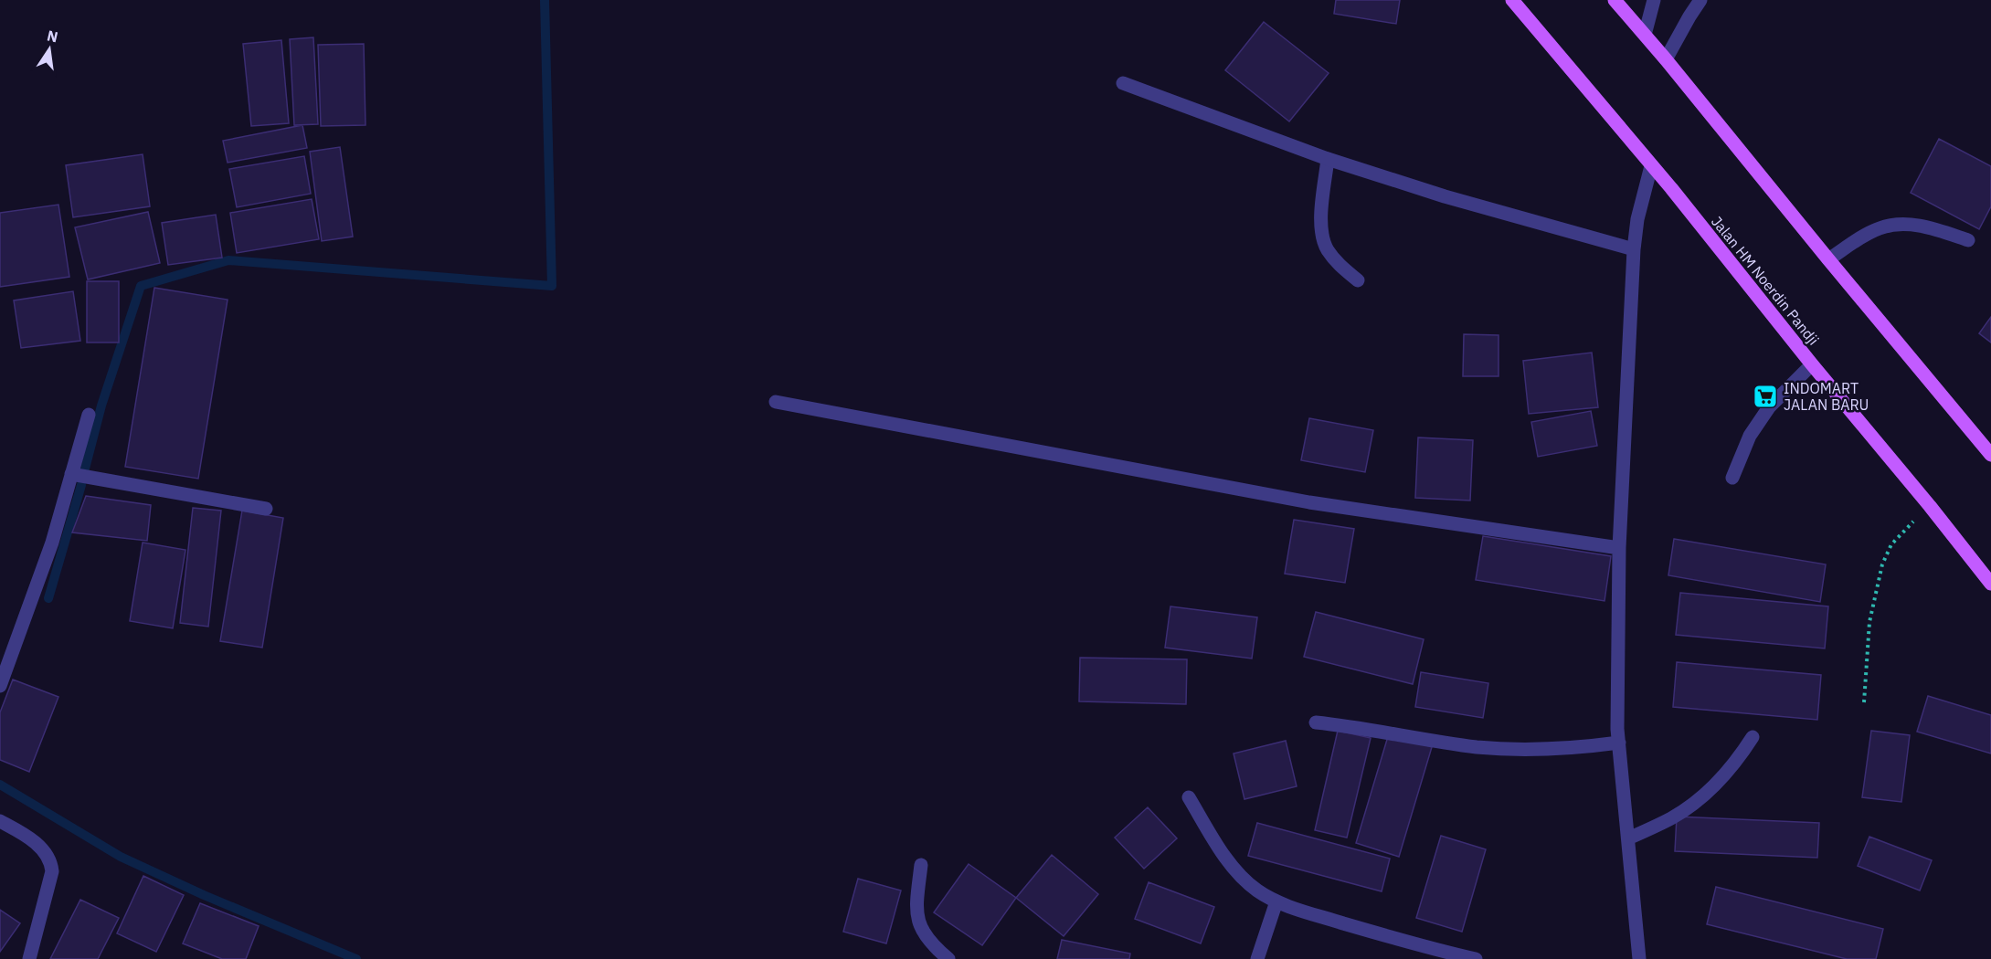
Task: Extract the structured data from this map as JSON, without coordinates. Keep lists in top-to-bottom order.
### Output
{
  "streets": {
    "main road": ["Jalan HM Noerdin Pandji"]
  },
  "places": {
    "supermarket": ["INDOMART JALAN BARU"]
  },
  "north": "top"
}
